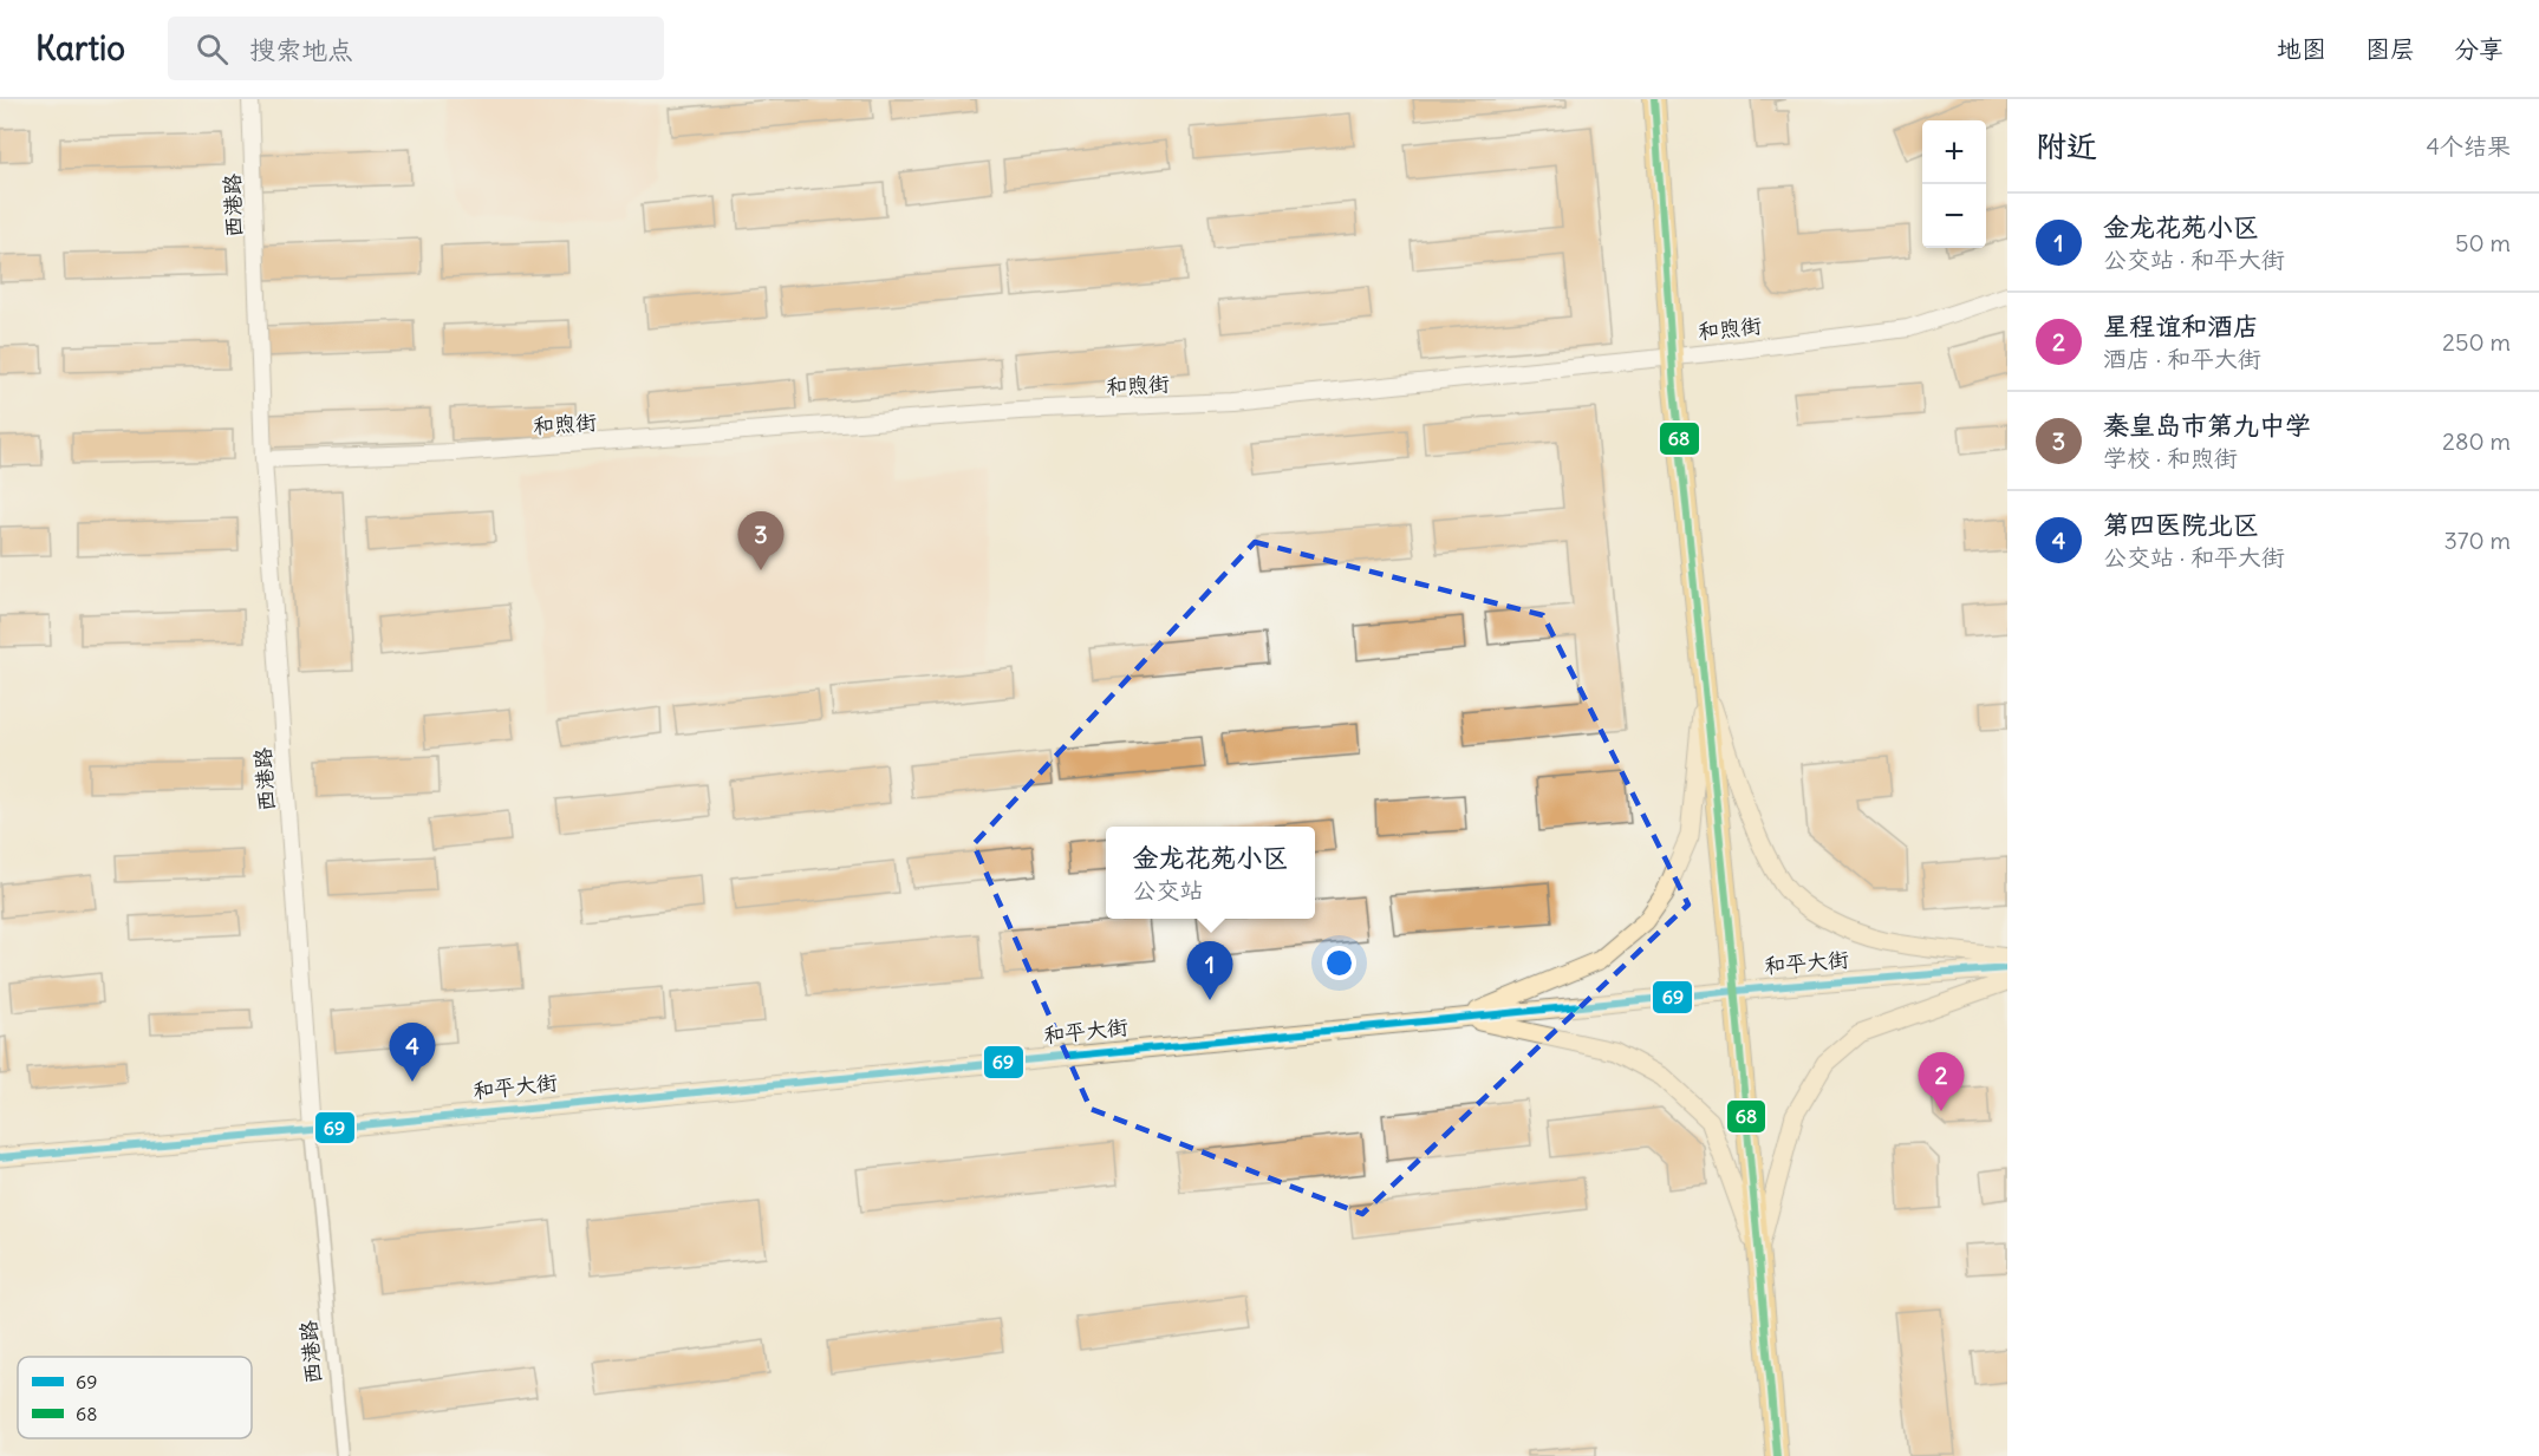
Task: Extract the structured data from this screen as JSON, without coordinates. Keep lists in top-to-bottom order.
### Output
{
  "streets": {
    "main road": ["和平大街"],
    "street": ["西港路", "和煦街"]
  },
  "crossings": [
    ["西港路", "和煦街"],
    ["西港路", "和平大街"]
  ],
  "lines": ["transit line 68", "transit line 69"],
  "legend": ["69", "68"],
  "page": {
    "header": "Kartio",
    "search": "搜索地点",
    "nav": ["地图", "图层", "分享"],
    "heading": ["附近", "4个结果"],
    "map_buttons": ["+", "−"],
    "list": [
      {
        "mark": "1",
        "name": "金龙花苑小区",
        "note": "公交站 · 和平大街",
        "value": "50 m"
      },
      {
        "mark": "2",
        "name": "星程谊和酒店",
        "note": "酒店 · 和平大街",
        "value": "250 m"
      },
      {
        "mark": "3",
        "name": "秦皇岛市第九中学",
        "note": "学校 · 和煦街",
        "value": "280 m"
      },
      {
        "mark": "4",
        "name": "第四医院北区",
        "note": "公交站 · 和平大街",
        "value": "370 m"
      }
    ],
    "pins": [
      "3",
      "1",
      "4",
      "2"
    ],
    "popup": ["金龙花苑小区", "公交站"]
  }
}
